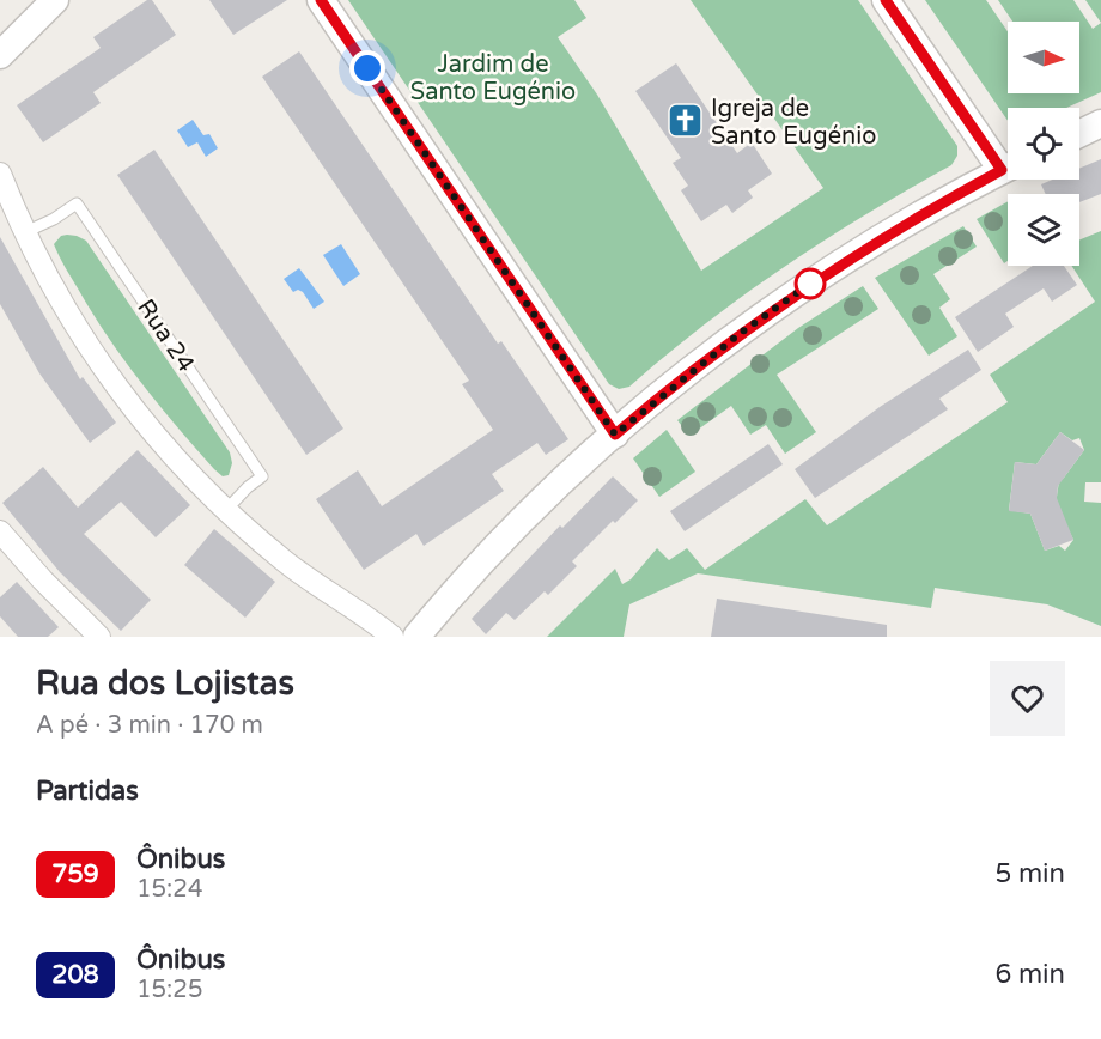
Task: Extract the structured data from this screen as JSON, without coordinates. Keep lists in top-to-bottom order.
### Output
{
  "streets": {
    "lane": ["Rua 24"]
  },
  "parks": ["Jardim de Santo Eugénio"],
  "places": {
    "church": ["Igreja de Santo Eugénio"]
  },
  "lines": ["bus line 759"],
  "north": "right",
  "page": {
    "heading": [
      ["Rua dos Lojistas", "A pé · 3 min · 170 m"],
      "Partidas"
    ],
    "list": [
      {
        "mark": "759",
        "name": "Ônibus",
        "note": "15:24",
        "value": "5 min"
      },
      {
        "mark": "208",
        "name": "Ônibus",
        "note": "15:25",
        "value": "6 min"
      }
    ]
  }
}
